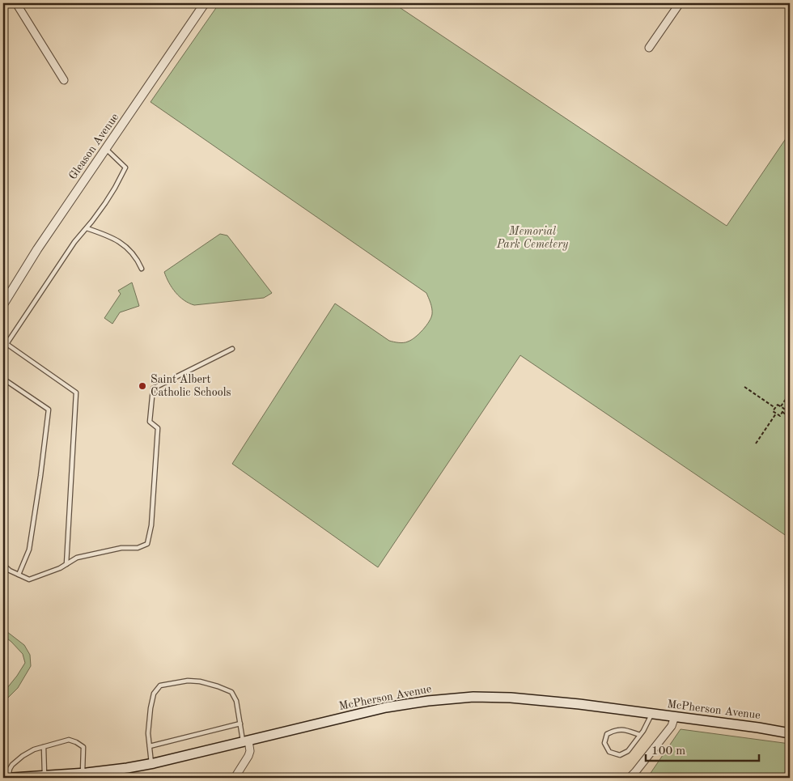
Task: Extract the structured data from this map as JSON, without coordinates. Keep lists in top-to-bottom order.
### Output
{
  "streets": {
    "main road": ["McPherson Avenue"],
    "street": ["Gleason Avenue"]
  },
  "parks": ["Memorial Park Cemetery"],
  "places": ["Saint Albert Catholic Schools"],
  "scale_bar": "100 m"
}
